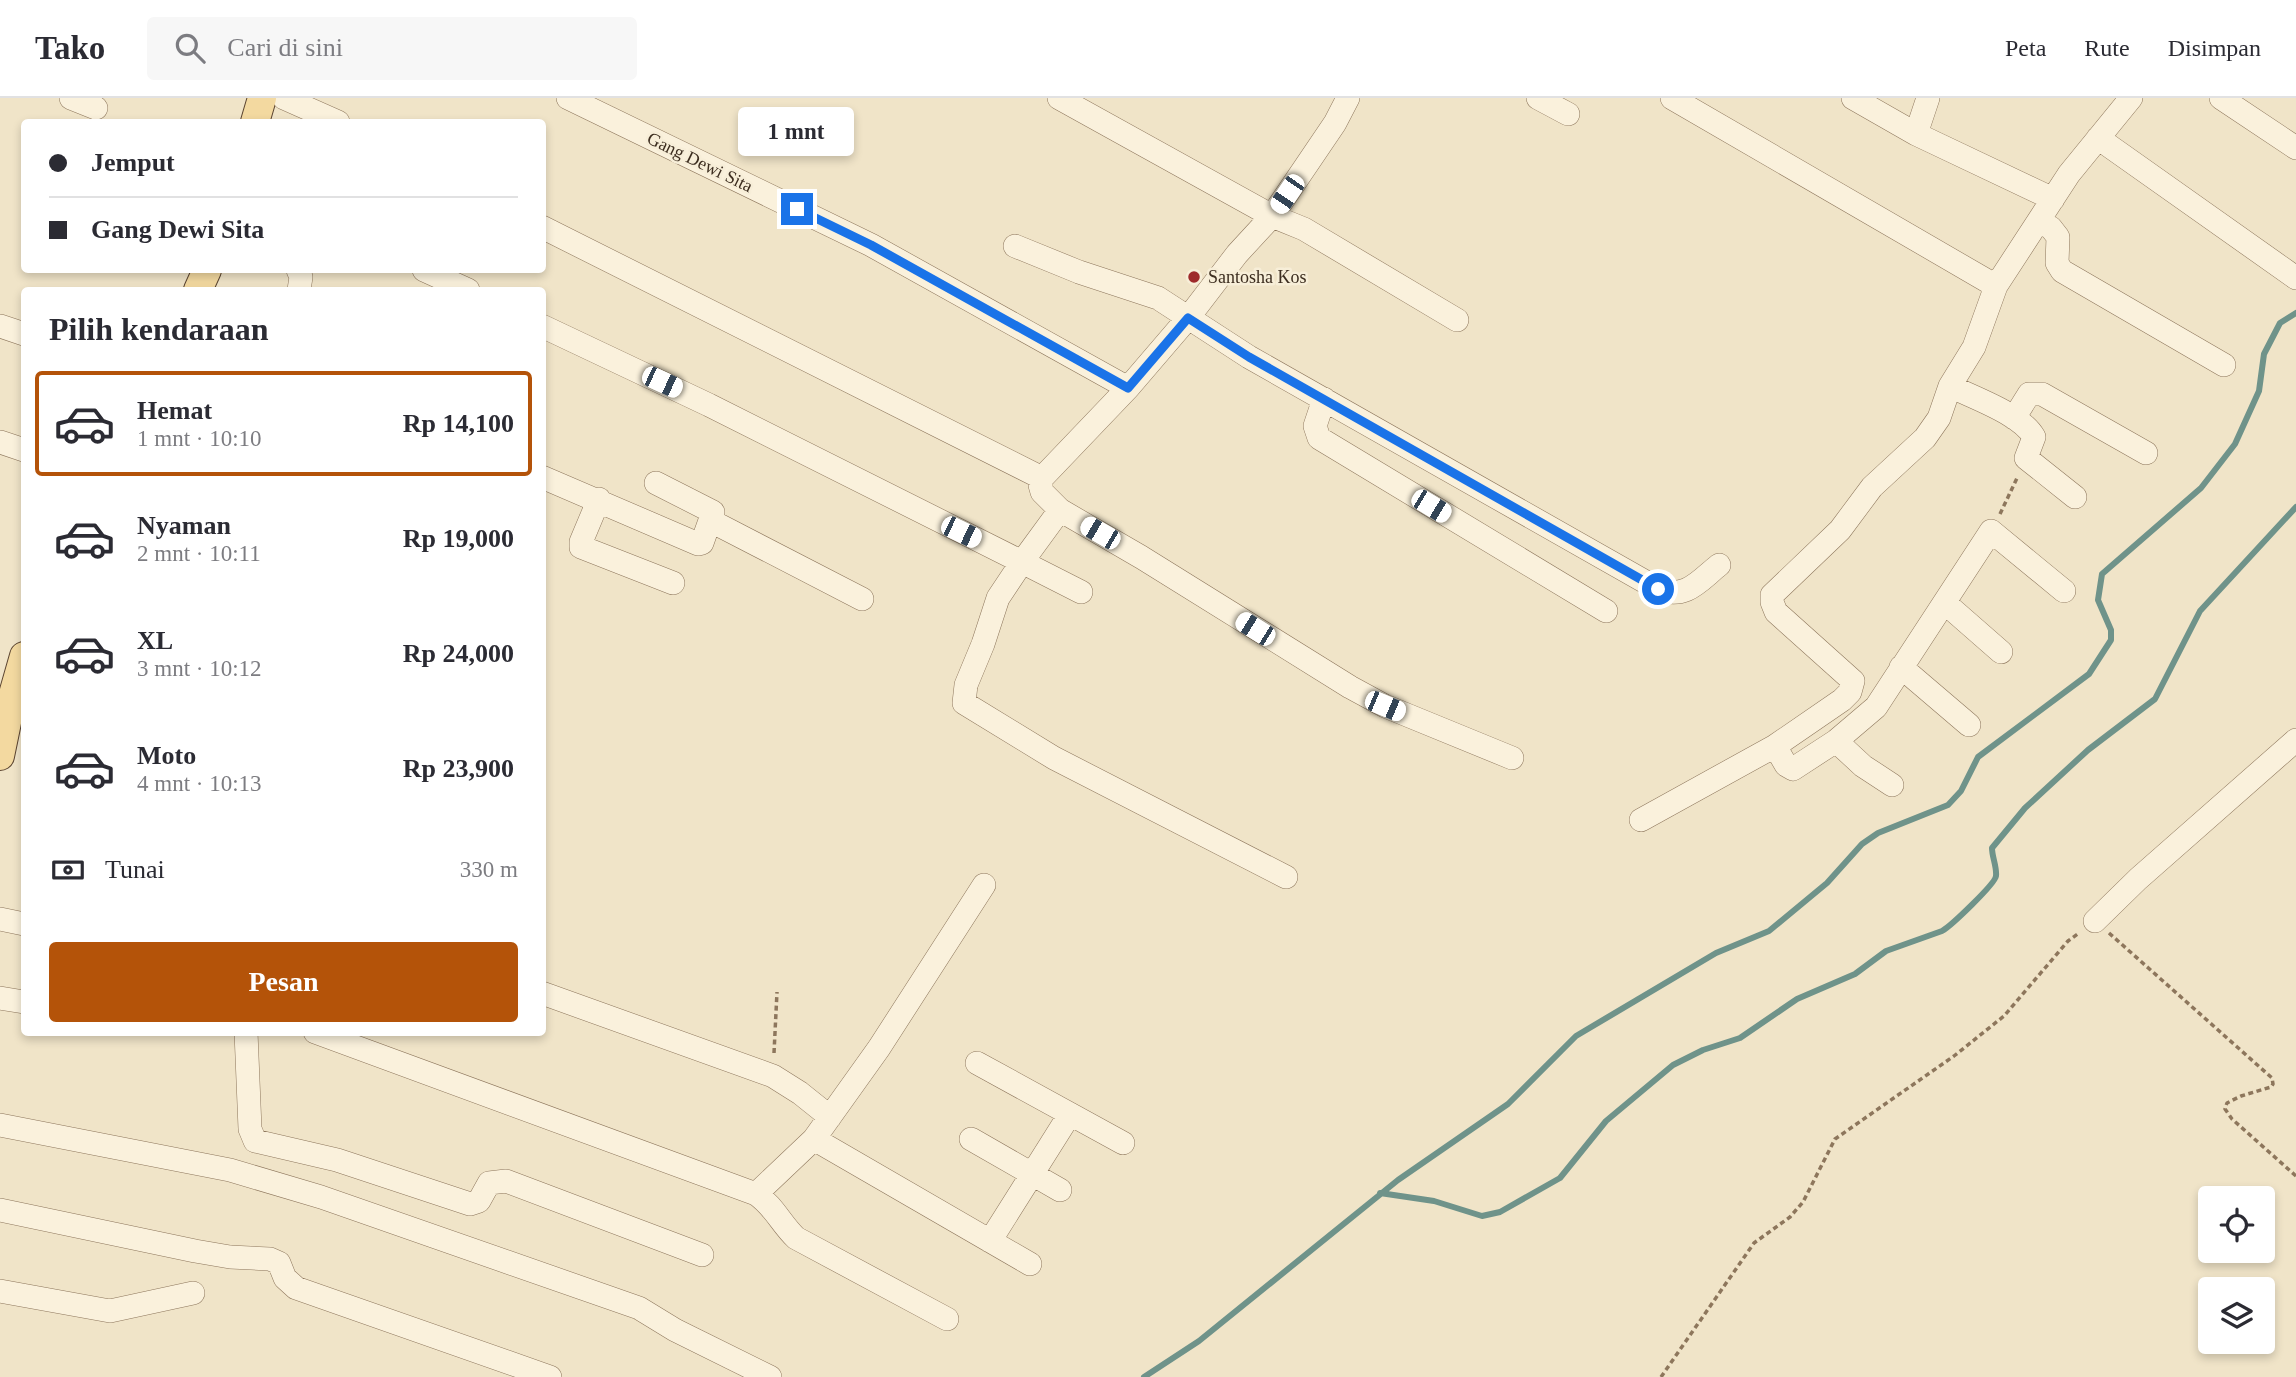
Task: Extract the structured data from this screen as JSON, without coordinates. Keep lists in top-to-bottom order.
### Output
{
  "streets": {
    "street": ["Gang Dewi Sita"]
  },
  "places": ["Santosha Kos"],
  "page": {
    "header": "Tako",
    "search": "Cari di sini",
    "nav": ["Peta", "Rute", "Disimpan"],
    "bubble": "1 mnt",
    "banner": ["Jemput", "Gang Dewi Sita"],
    "heading": "Pilih kendaraan",
    "list": [
      {
        "name": "Hemat",
        "note": "1 mnt · 10:10",
        "value": "Rp 14,100"
      },
      {
        "name": "Nyaman",
        "note": "2 mnt · 10:11",
        "value": "Rp 19,000"
      },
      {
        "name": "XL",
        "note": "3 mnt · 10:12",
        "value": "Rp 24,000"
      },
      {
        "name": "Moto",
        "note": "4 mnt · 10:13",
        "value": "Rp 23,900"
      }
    ],
    "pay": ["Tunai", "330 m"],
    "buttons": "Pesan"
  }
}
